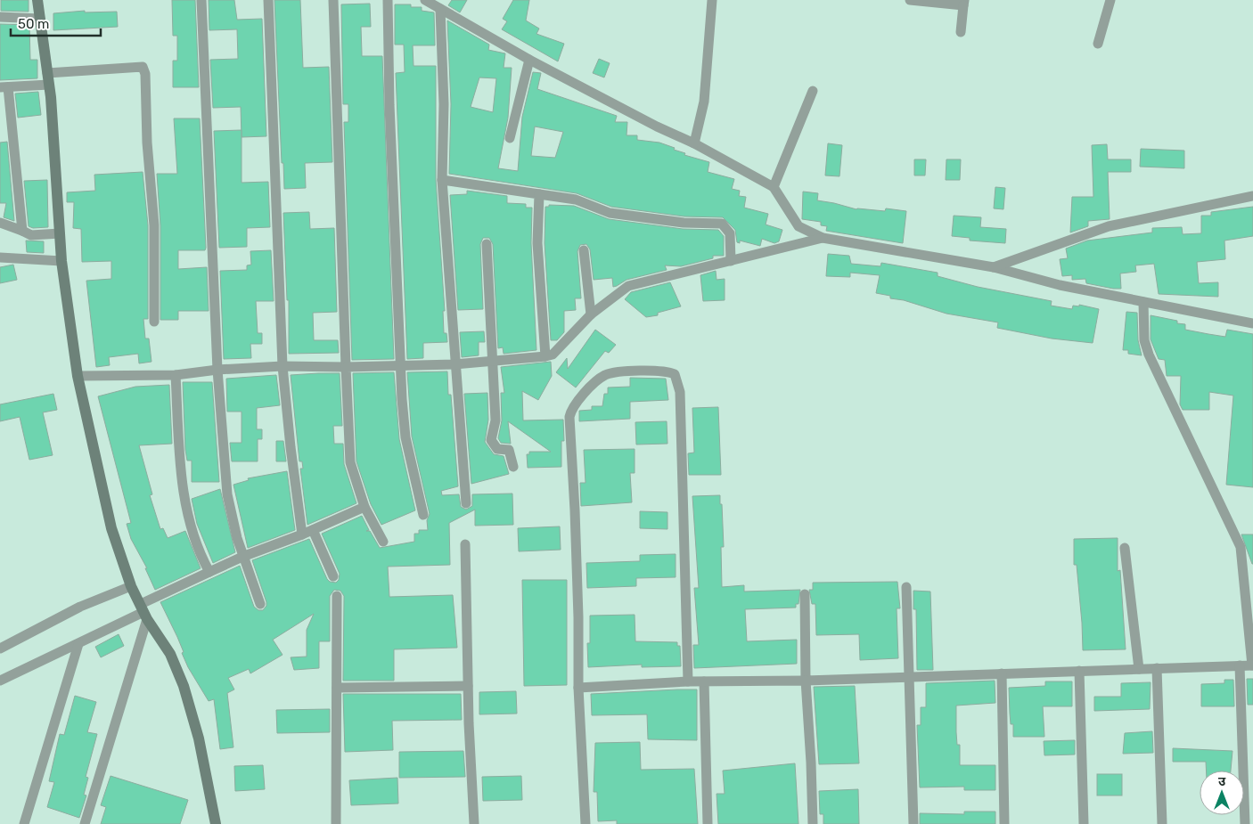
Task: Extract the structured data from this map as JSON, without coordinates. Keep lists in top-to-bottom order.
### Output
{
  "scale_bar": "50 m",
  "north": "top"
}
